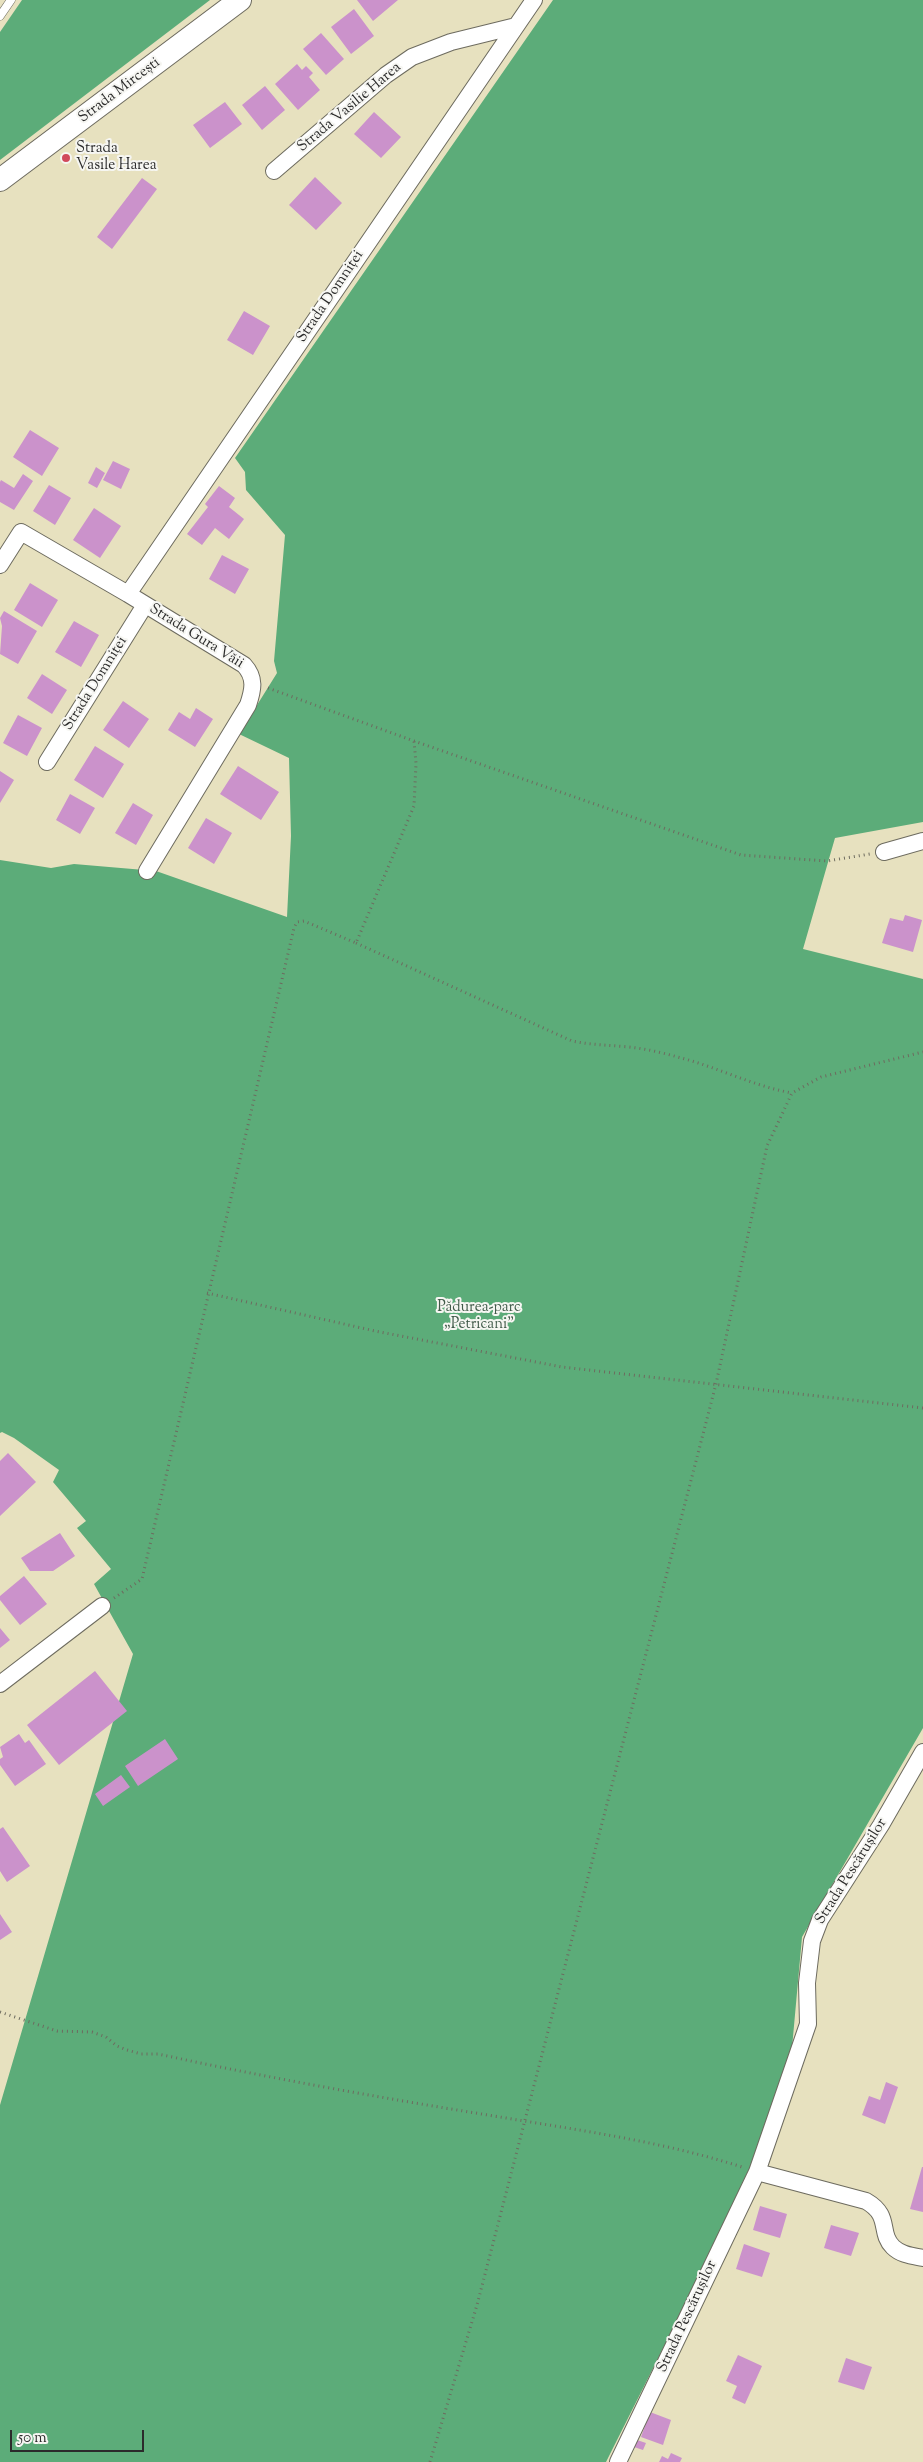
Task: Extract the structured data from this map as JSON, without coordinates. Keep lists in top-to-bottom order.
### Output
{
  "streets": {
    "main road": ["Strada Mircești"],
    "street": [
      "Strada Vasilie Harea",
      "Strada Domniței",
      "Strada Gura Văii",
      "Strada Pescărușilor"
    ]
  },
  "crossings": [
    ["Strada Vasilie Harea", "Strada Domniței"],
    ["Strada Domniței", "Strada Gura Văii"]
  ],
  "parks": ["Pădurea-parc „Petricani”"],
  "places": ["Strada Vasile Harea"],
  "scale_bar": "50 m"
}
